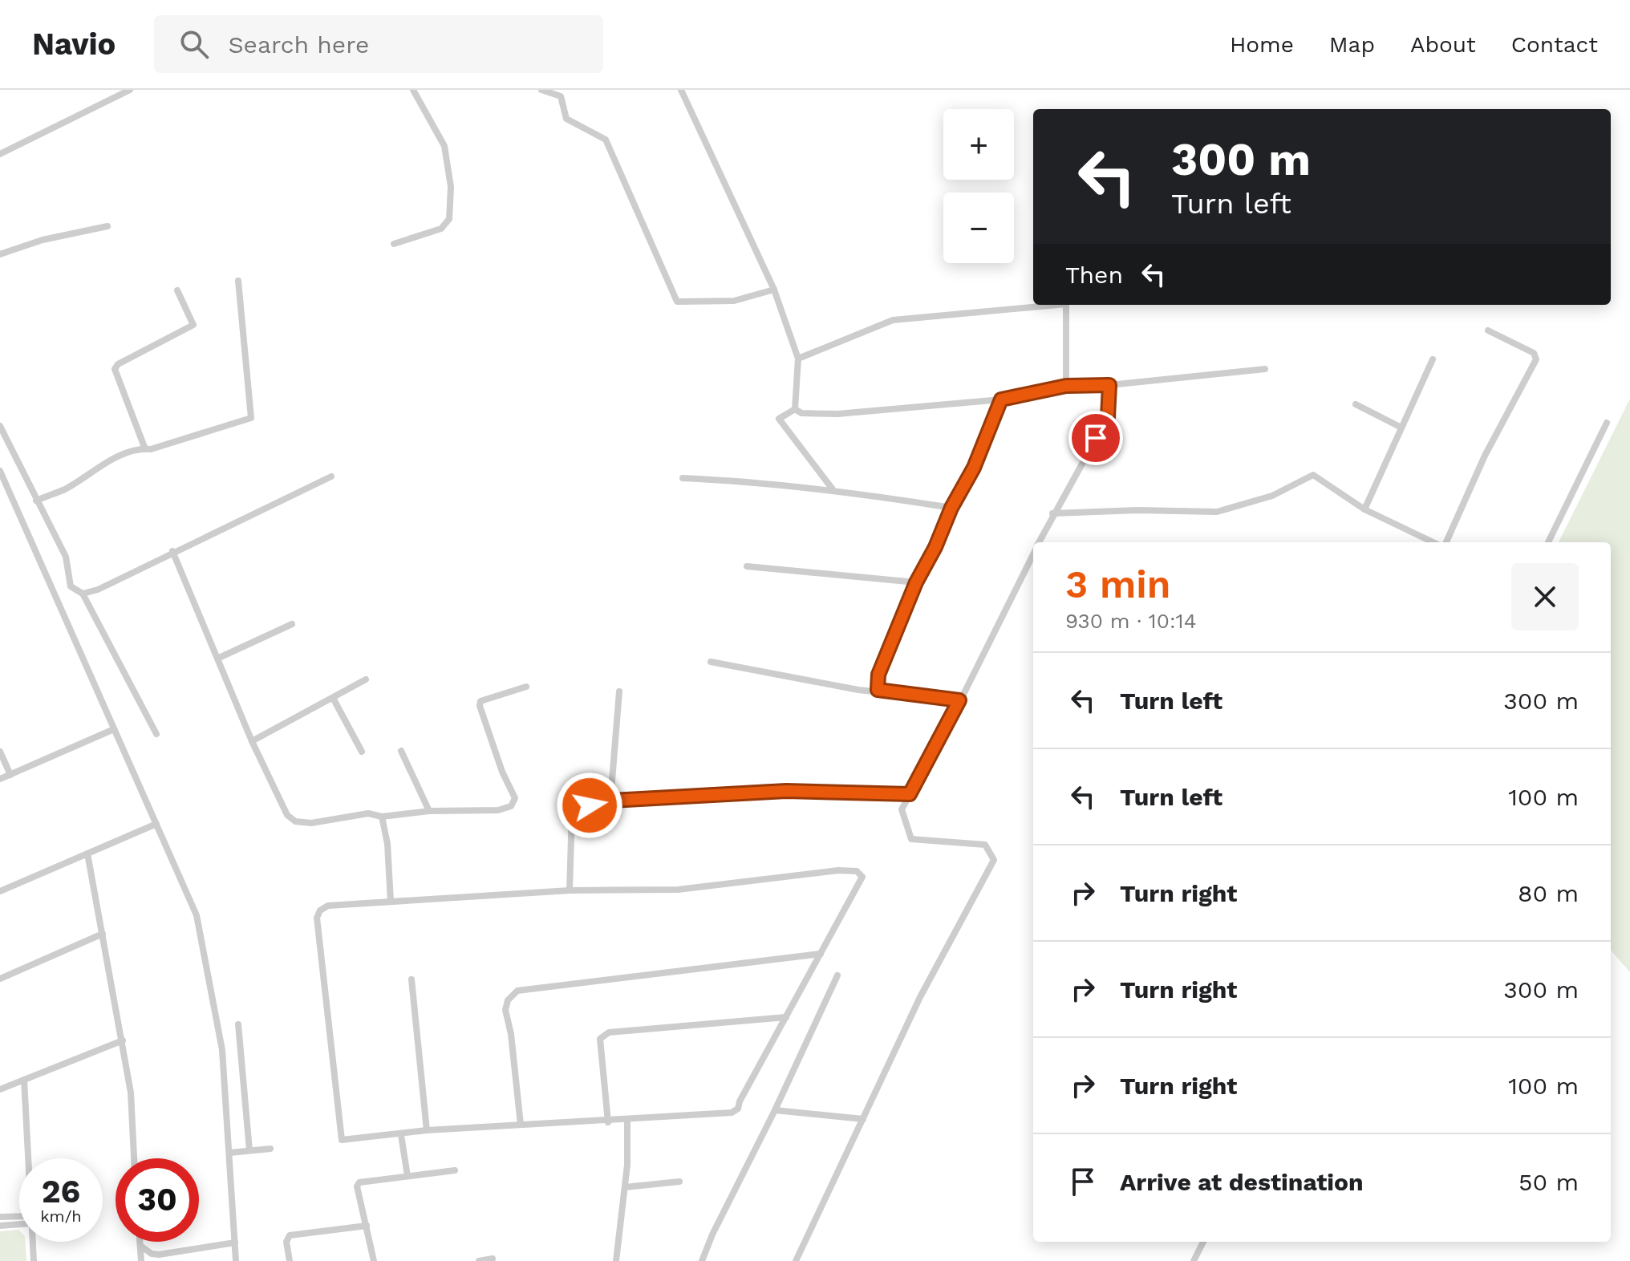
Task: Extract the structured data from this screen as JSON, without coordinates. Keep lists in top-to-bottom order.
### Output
{
  "page": {
    "header": "Navio",
    "search": "Search here",
    "nav": [
      "Home",
      "Map",
      "About",
      "Contact"
    ],
    "map_buttons": ["+", "−"],
    "turn": ["300 m", "Turn left"],
    "then": "Then",
    "heading": ["3 min", "930 m · 10:14"],
    "list": [
      {
        "name": "Turn left",
        "value": "300 m"
      },
      {
        "name": "Turn left",
        "value": "100 m"
      },
      {
        "name": "Turn right",
        "value": "80 m"
      },
      {
        "name": "Turn right",
        "value": "300 m"
      },
      {
        "name": "Turn right",
        "value": "100 m"
      },
      {
        "name": "Arrive at destination",
        "value": "50 m"
      }
    ],
    "speed": "26 km/h",
    "limit": "30"
  }
}
